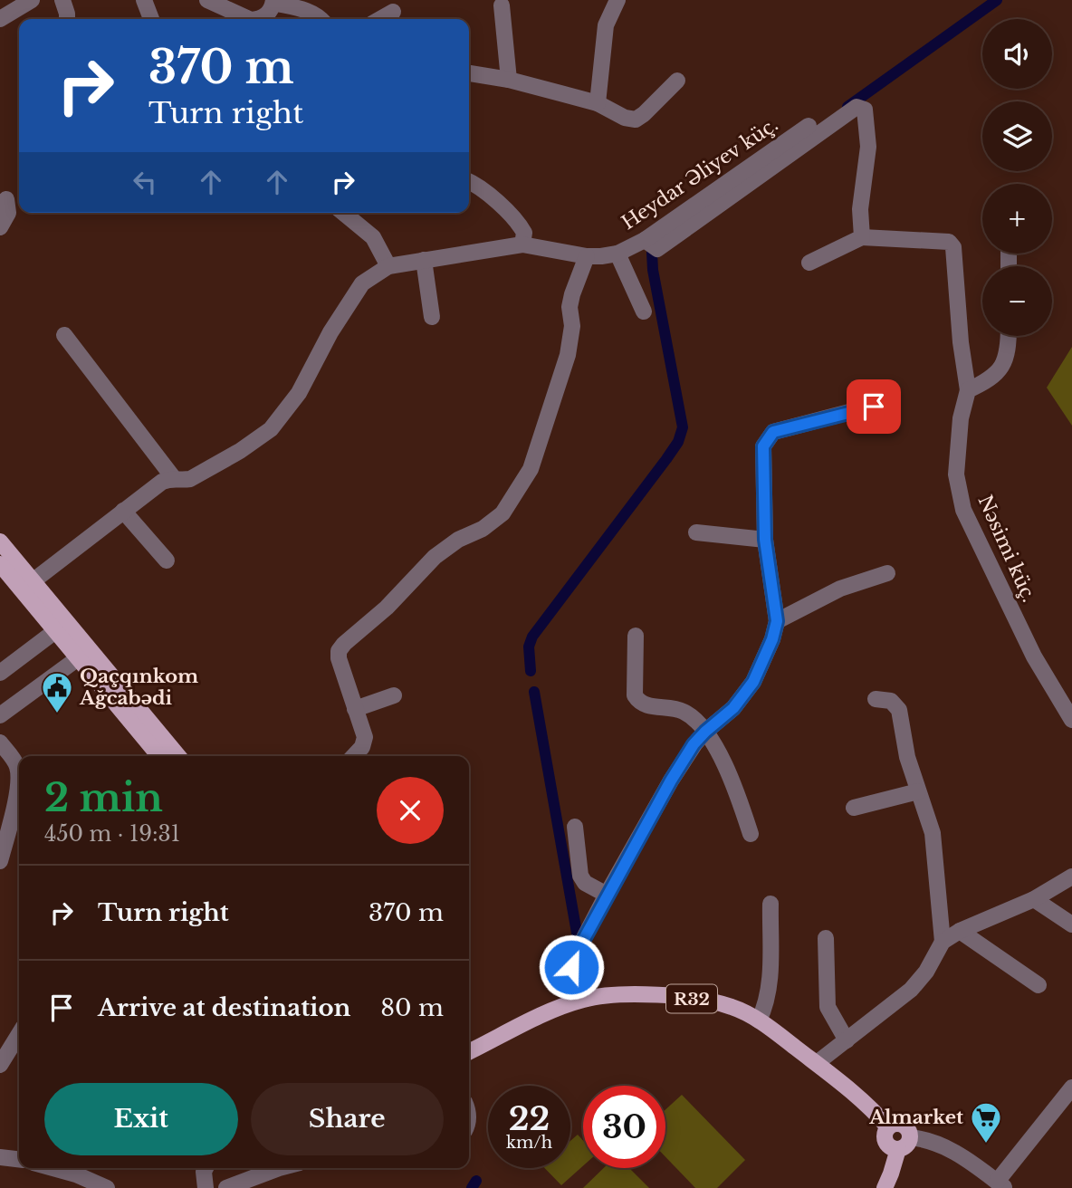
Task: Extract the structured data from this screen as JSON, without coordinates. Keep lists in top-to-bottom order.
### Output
{
  "streets": {
    "main road": ["R32"],
    "street": ["Heydar Əliyev küç.", "Nəsimi küç."]
  },
  "places": {
    "public building": ["Qaçqınkom Ağcabədi"],
    "supermarket": ["Almarket"]
  },
  "page": {
    "map_buttons": ["+", "−"],
    "turn": ["370 m", "Turn right"],
    "heading": ["2 min", "450 m · 19:31"],
    "list": [
      {
        "name": "Turn right",
        "value": "370 m"
      },
      {
        "name": "Arrive at destination",
        "value": "80 m"
      }
    ],
    "buttons": ["Exit", "Share"],
    "speed": "22 km/h",
    "limit": "30"
  }
}
